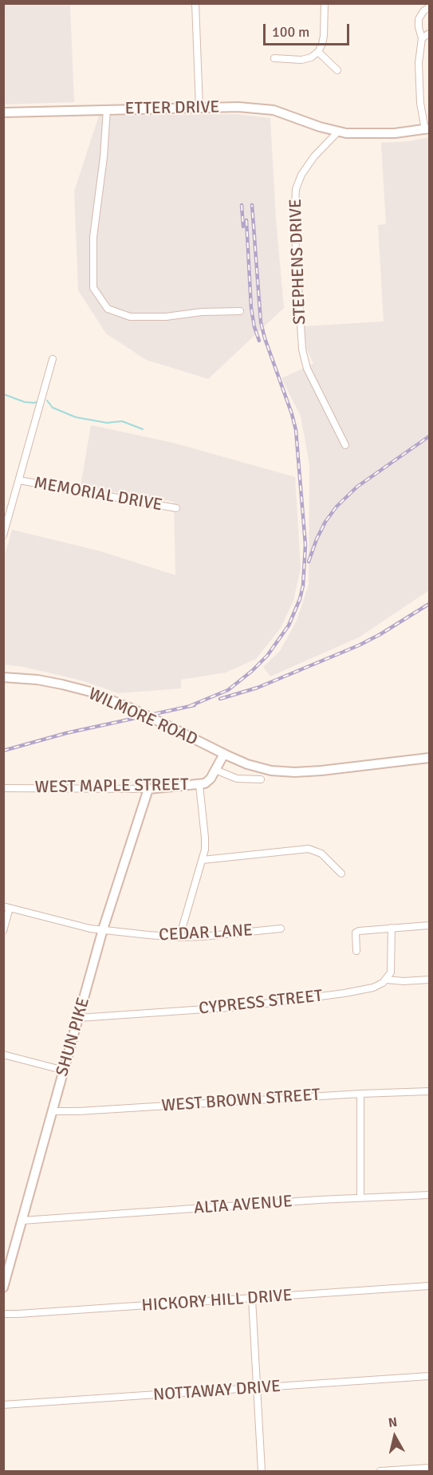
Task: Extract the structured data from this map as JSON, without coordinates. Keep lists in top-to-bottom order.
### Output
{
  "streets": {
    "street": [
      "ETTER DRIVE",
      "STEPHENS DRIVE",
      "MEMORIAL DRIVE",
      "WILMORE ROAD",
      "WEST MAPLE STREET",
      "CEDAR LANE",
      "CYPRESS STREET",
      "SHUN PIKE",
      "WEST BROWN STREET",
      "ALTA AVENUE",
      "HICKORY HILL DRIVE",
      "NOTTAWAY DRIVE"
    ]
  },
  "crossings": [
    ["ETTER DRIVE", "STEPHENS DRIVE"],
    ["WILMORE ROAD", "WEST MAPLE STREET"],
    ["WEST MAPLE STREET", "SHUN PIKE"],
    ["CEDAR LANE", "SHUN PIKE"],
    ["CYPRESS STREET", "SHUN PIKE"],
    ["SHUN PIKE", "WEST BROWN STREET"],
    ["SHUN PIKE", "ALTA AVENUE"]
  ],
  "scale_bar": "100 m",
  "north": "top"
}
